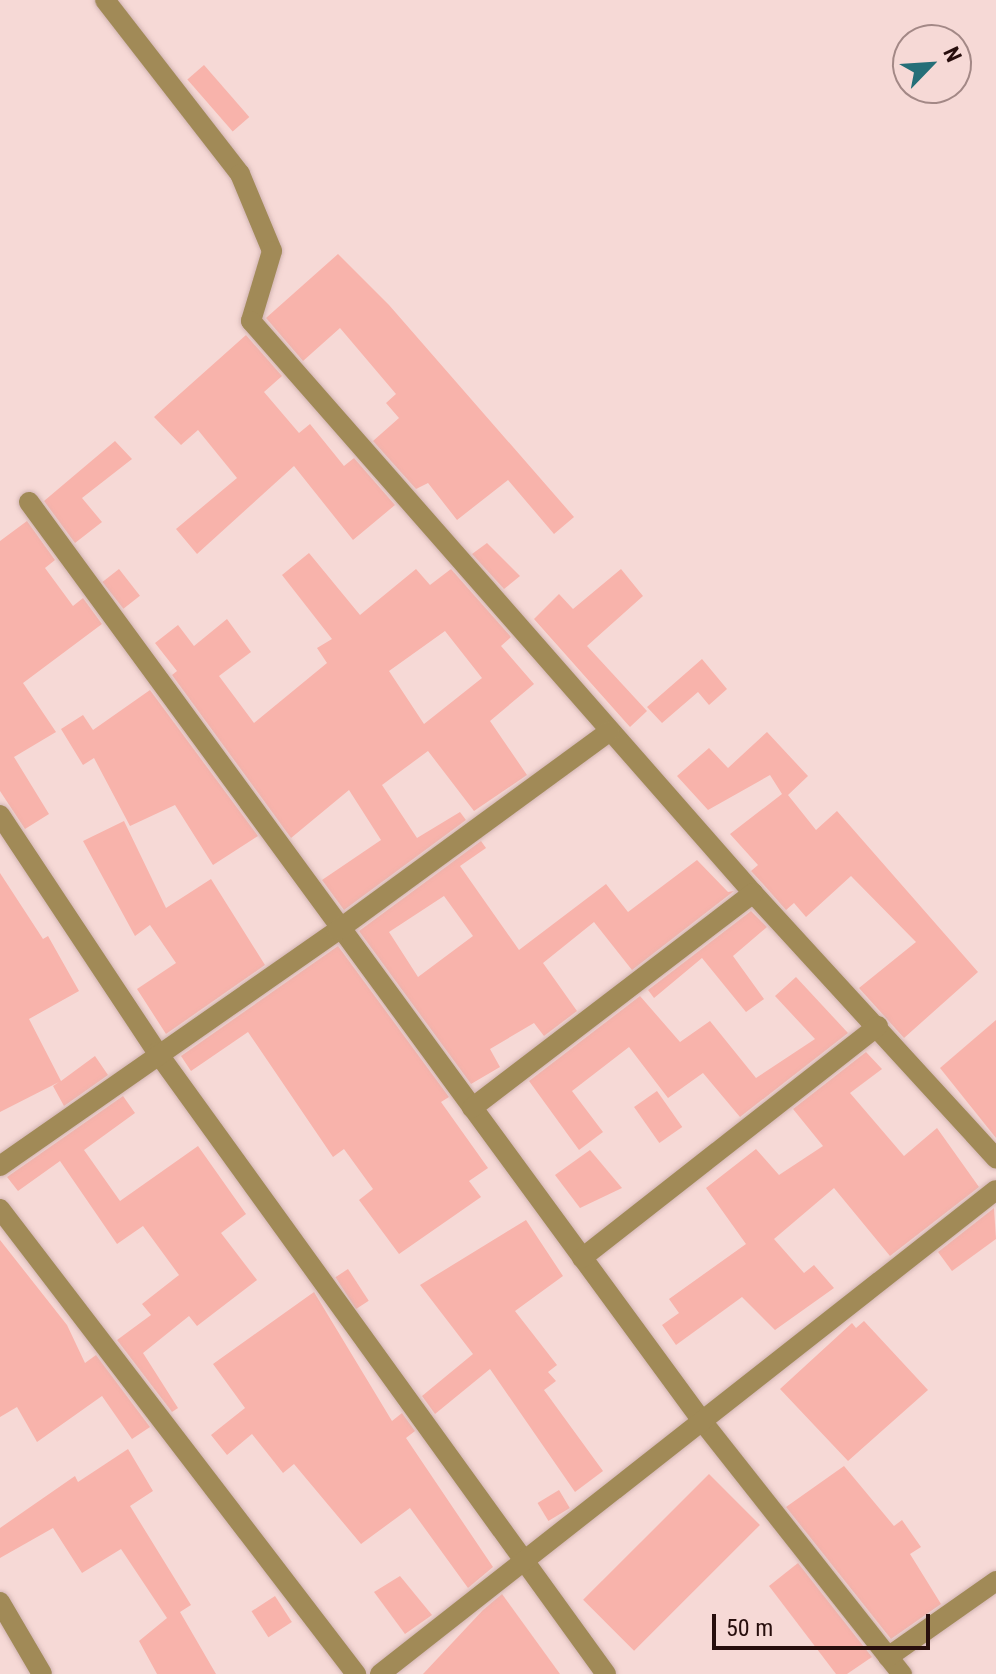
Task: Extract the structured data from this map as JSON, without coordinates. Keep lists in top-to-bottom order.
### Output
{
  "scale_bar": "50 m",
  "north": "top right"
}
